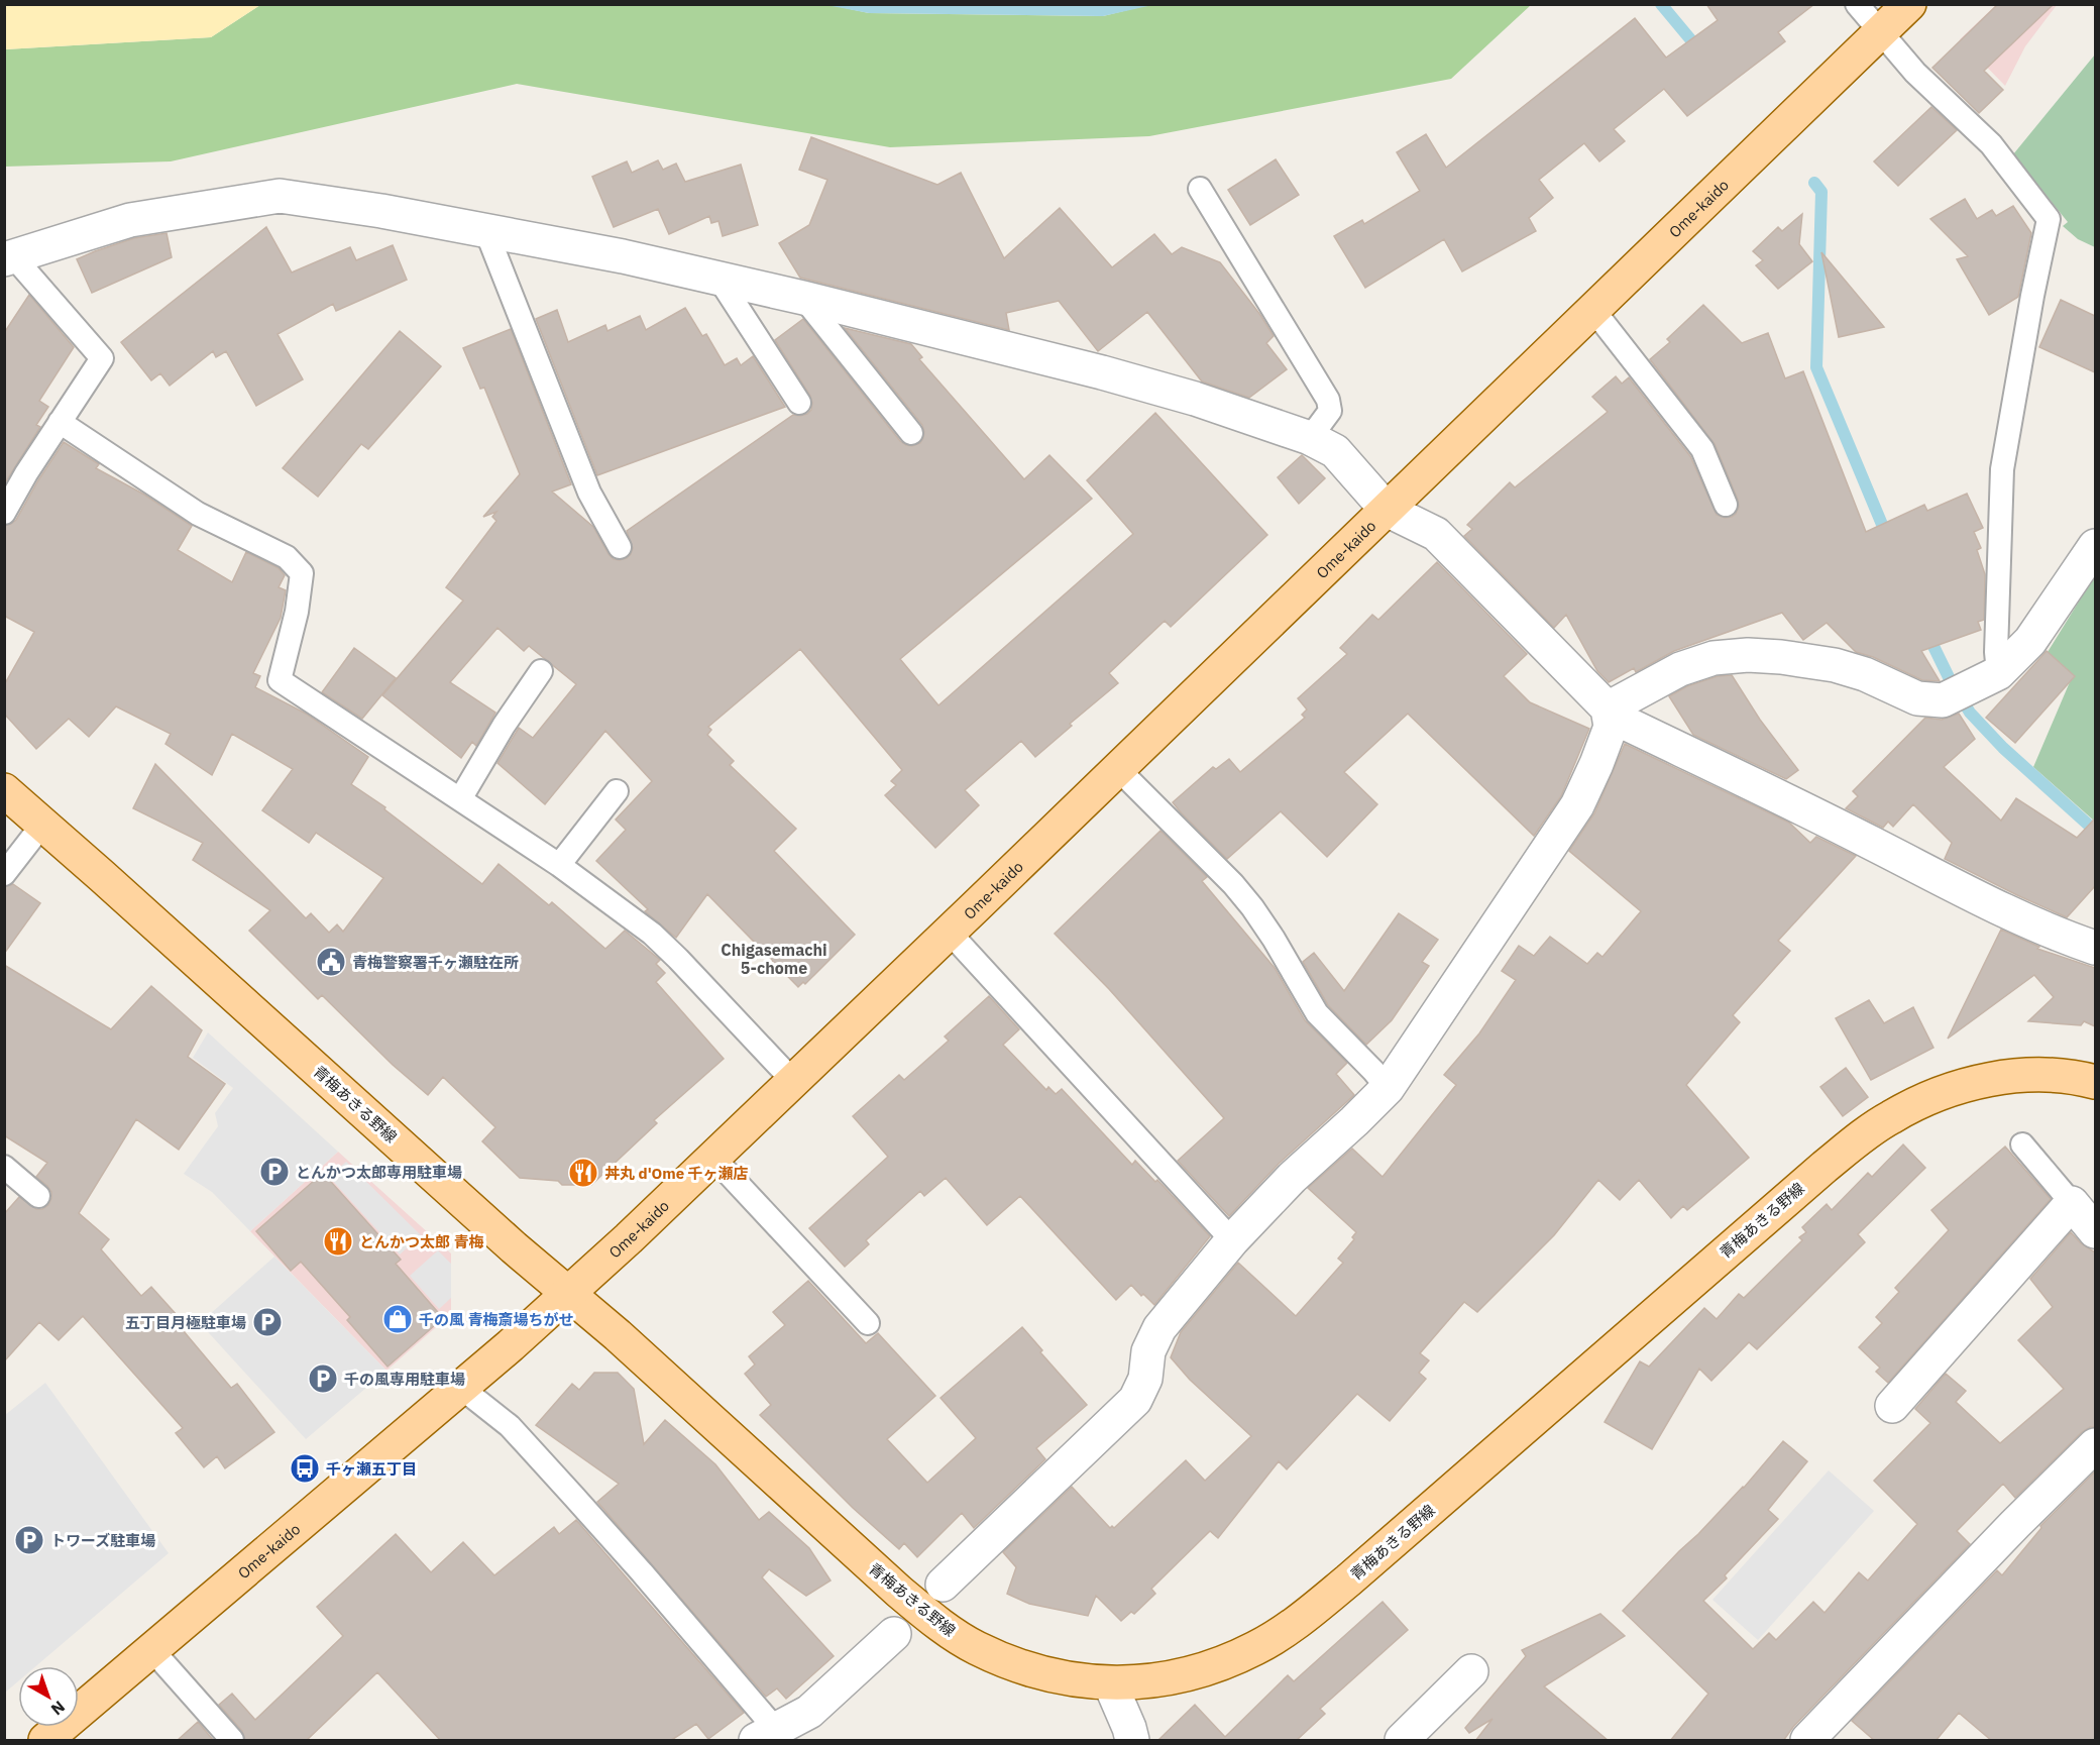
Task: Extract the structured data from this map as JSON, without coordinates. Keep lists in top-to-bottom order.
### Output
{
  "streets": {
    "main road": ["Ome-kaido", "青梅あきる野線"]
  },
  "crossings": [
    ["Ome-kaido", "青梅あきる野線"]
  ],
  "districts": ["Chigasemachi 5-chome"],
  "places": {
    "public building": ["青梅警察署千ヶ瀬駐在所"],
    "parking": [
      "とんかつ太郎専用駐車場",
      "五丁目月極駐車場",
      "千の風専用駐車場",
      "トワーズ駐車場"
    ],
    "restaurant": ["丼丸 d'Ome 千ヶ瀬店", "とんかつ太郎 青梅"],
    "shop": ["千の風 青梅斎場ちがせ"],
    "bus stop": ["千ヶ瀬五丁目"]
  },
  "north": "bottom right"
}
